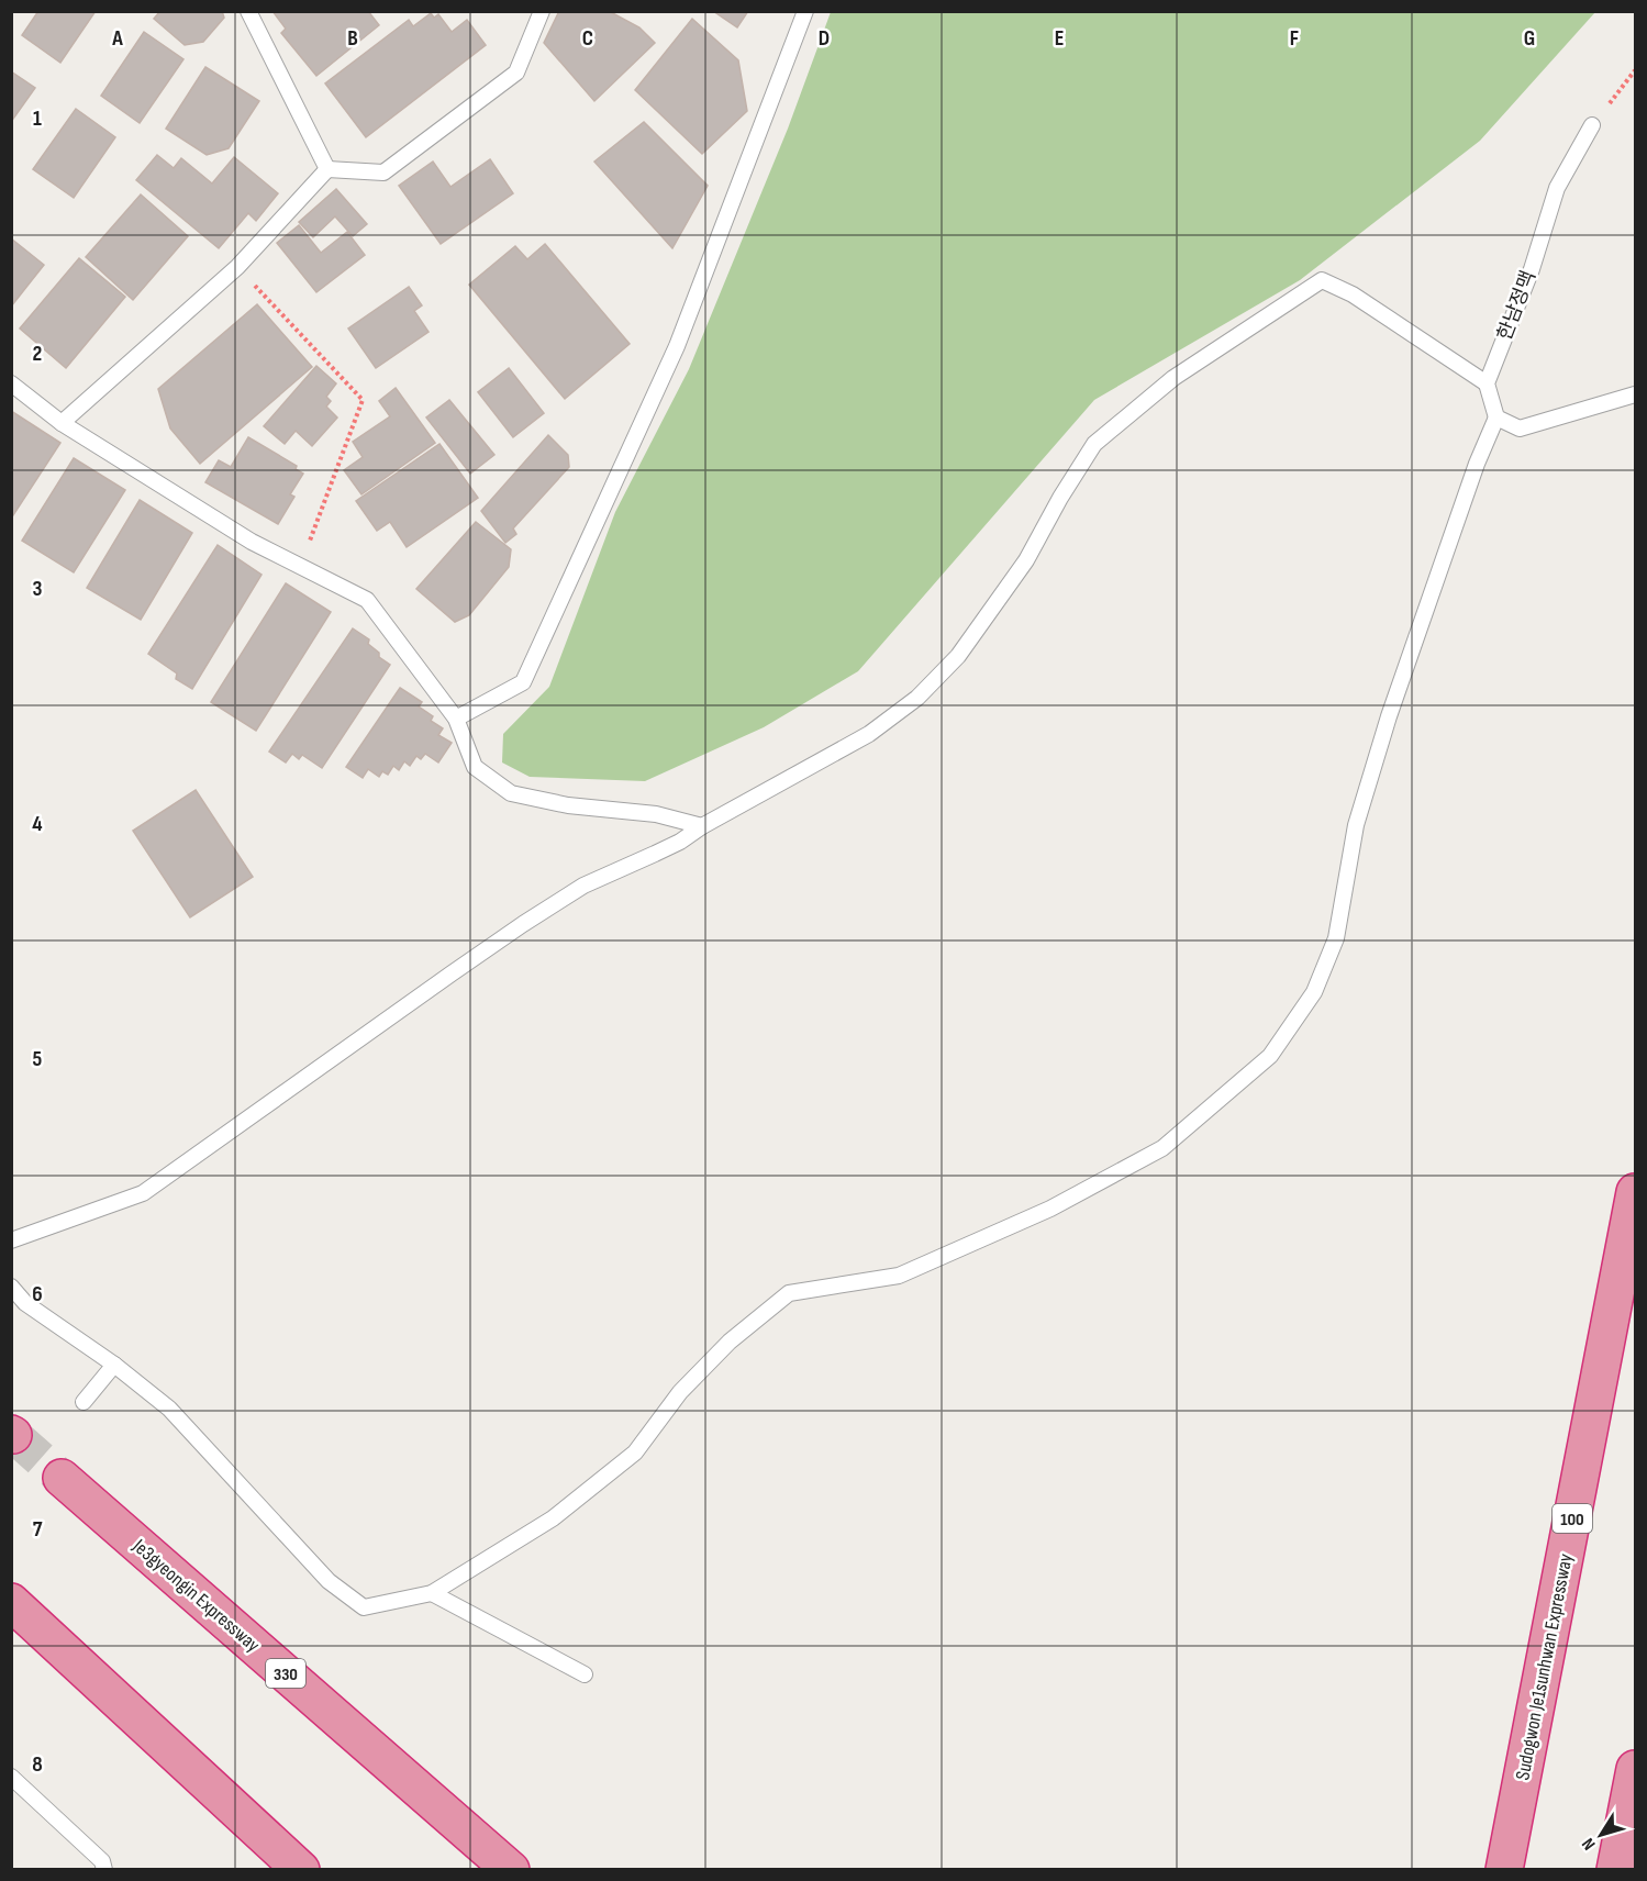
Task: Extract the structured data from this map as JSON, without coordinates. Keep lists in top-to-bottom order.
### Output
{
  "streets": {
    "highway": [
      "100",
      "Je3gyeongin Expressway",
      "Sudogwon Je1sunhwan Expressway",
      "330"
    ],
    "lane": ["한남정맥"]
  },
  "north": "bottom left",
  "grid": {
    "columns": [
      "A",
      "B",
      "C",
      "D",
      "E",
      "F",
      "G"
    ],
    "rows": [
      "1",
      "2",
      "3",
      "4",
      "5",
      "6",
      "7",
      "8"
    ]
  }
}
